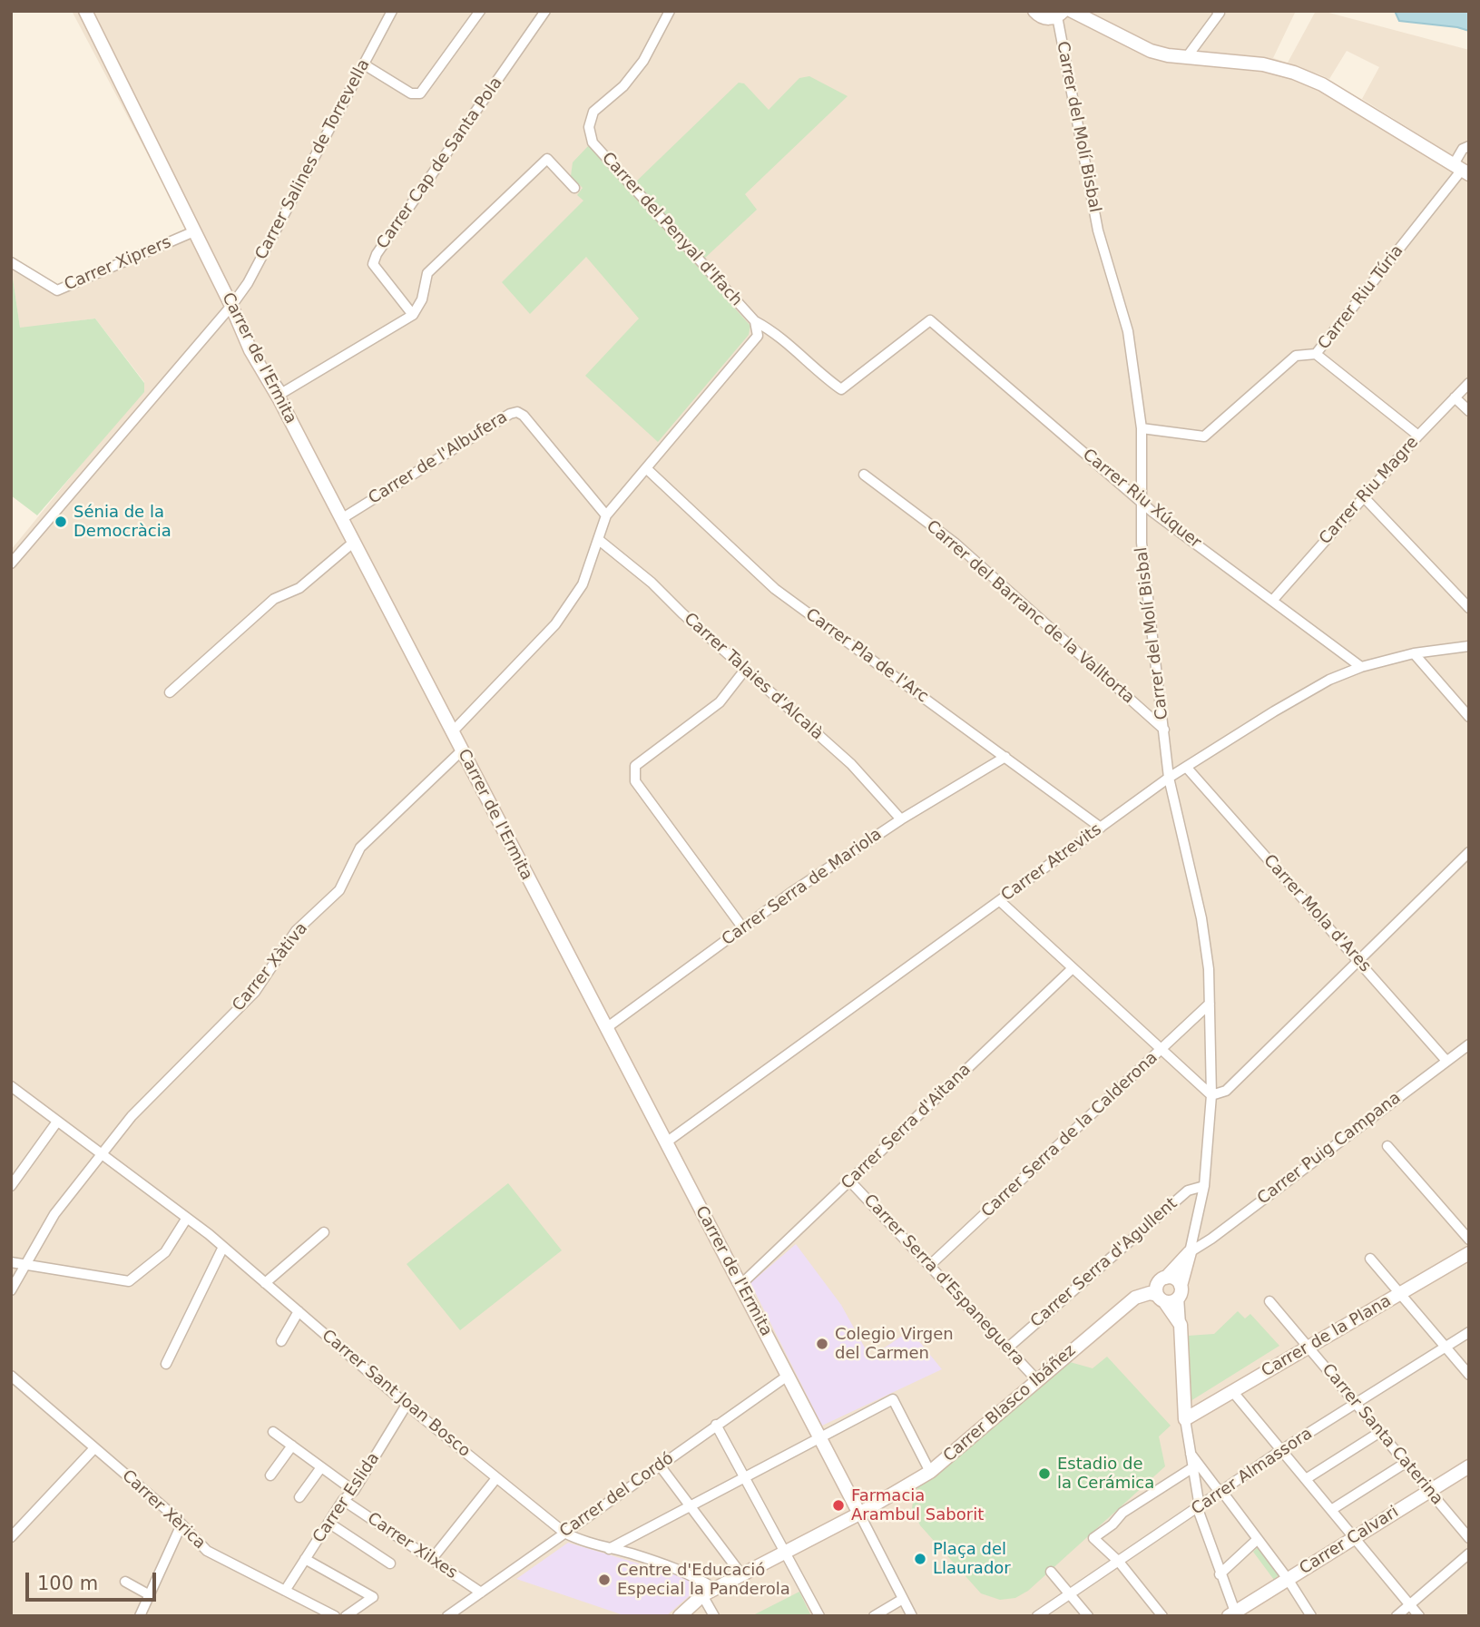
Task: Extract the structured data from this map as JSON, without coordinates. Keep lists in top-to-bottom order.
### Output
{
  "streets": {
    "street": [
      "Carrer del Molí Bisbal",
      "Carrer Salines de Torrevella",
      "Carrer Cap de Santa Pola",
      "Carrer del Penyal d'Ifach",
      "Carrer Xiprers",
      "Carrer Riu Túria",
      "Carrer de l'Ermita",
      "Carrer de l'Albufera",
      "Carrer Riu Magre",
      "Carrer Riu Xúquer",
      "Carrer del Barranc de la Valltorta",
      "Carrer Pla de l'Arc",
      "Carrer Talaies d'Alcalà",
      "Carrer Atrevits",
      "Carrer Serra de Mariola",
      "Carrer Mola d'Ares",
      "Carrer Xàtiva",
      "Carrer Serra d'Aitana",
      "Carrer Serra de la Calderona",
      "Carrer Puig Campana",
      "Carrer Serra d'Agullent",
      "Carrer Serra d'Espaneguera",
      "Carrer de la Plana",
      "Carrer Sant Joan Bosco",
      "Carrer Blasco Ibáñez",
      "Carrer Santa Caterina",
      "Carrer Almassora",
      "Carrer del Cordó",
      "Carrer Eslida",
      "Carrer Xèrica",
      "Carrer Calvari",
      "Carrer Xilxes"
    ]
  },
  "crossings": [
    ["Carrer del Molí Bisbal", "Carrer Riu Túria"],
    ["Carrer del Molí Bisbal", "Carrer Riu Xúquer"],
    ["Carrer del Molí Bisbal", "Carrer del Barranc de la Valltorta"],
    ["Carrer del Molí Bisbal", "Carrer Atrevits"],
    ["Carrer del Molí Bisbal", "Carrer Serra de la Calderona"],
    ["Carrer del Molí Bisbal", "Carrer Puig Campana"],
    ["Carrer del Molí Bisbal", "Carrer Serra d'Agullent"],
    ["Carrer del Molí Bisbal", "Carrer de la Plana"],
    ["Carrer del Molí Bisbal", "Carrer Blasco Ibáñez"],
    ["Carrer del Molí Bisbal", "Carrer Almassora"],
    ["Carrer del Molí Bisbal", "Carrer Calvari"],
    ["Carrer Salines de Torrevella", "Carrer de l'Ermita"],
    ["Carrer del Penyal d'Ifach", "Carrer Riu Xúquer"],
    ["Carrer Xiprers", "Carrer de l'Ermita"],
    ["Carrer de l'Ermita", "Carrer de l'Albufera"],
    ["Carrer de l'Ermita", "Carrer Atrevits"],
    ["Carrer de l'Ermita", "Carrer Serra de Mariola"],
    ["Carrer de l'Ermita", "Carrer Xàtiva"],
    ["Carrer de l'Ermita", "Carrer Serra d'Aitana"],
    ["Carrer de l'Ermita", "Carrer Blasco Ibáñez"],
    ["Carrer de l'Ermita", "Carrer del Cordó"],
    ["Carrer Riu Magre", "Carrer Riu Xúquer"],
    ["Carrer Riu Xúquer", "Carrer Atrevits"],
    ["Carrer Pla de l'Arc", "Carrer Atrevits"],
    ["Carrer Pla de l'Arc", "Carrer Serra de Mariola"],
    ["Carrer Talaies d'Alcalà", "Carrer Serra de Mariola"],
    ["Carrer Atrevits", "Carrer Mola d'Ares"],
    ["Carrer Mola d'Ares", "Carrer Puig Campana"],
    ["Carrer Xàtiva", "Carrer Sant Joan Bosco"],
    ["Carrer Serra d'Aitana", "Carrer Serra d'Espaneguera"],
    ["Carrer Serra de la Calderona", "Carrer Serra d'Espaneguera"],
    ["Carrer Serra d'Agullent", "Carrer Serra d'Espaneguera"],
    ["Carrer Serra d'Espaneguera", "Carrer Blasco Ibáñez"],
    ["Carrer de la Plana", "Carrer Santa Caterina"],
    ["Carrer Sant Joan Bosco", "Carrer Blasco Ibáñez"],
    ["Carrer Sant Joan Bosco", "Carrer del Cordó"],
    ["Carrer Sant Joan Bosco", "Carrer Eslida"],
    ["Carrer Santa Caterina", "Carrer Almassora"],
    ["Carrer Santa Caterina", "Carrer Calvari"],
    ["Carrer del Cordó", "Carrer Xilxes"],
    ["Carrer Eslida", "Carrer Xèrica"],
    ["Carrer Eslida", "Carrer Xilxes"]
  ],
  "places": [
    "Sénia de la Democràcia",
    "Colegio Virgen del Carmen",
    "Estadio de la Cerámica",
    "Farmacia Arambul Saborit",
    "Plaça del Llaurador",
    "Centre d'Educació Especial la Panderola"
  ],
  "scale_bar": "100 m"
}
